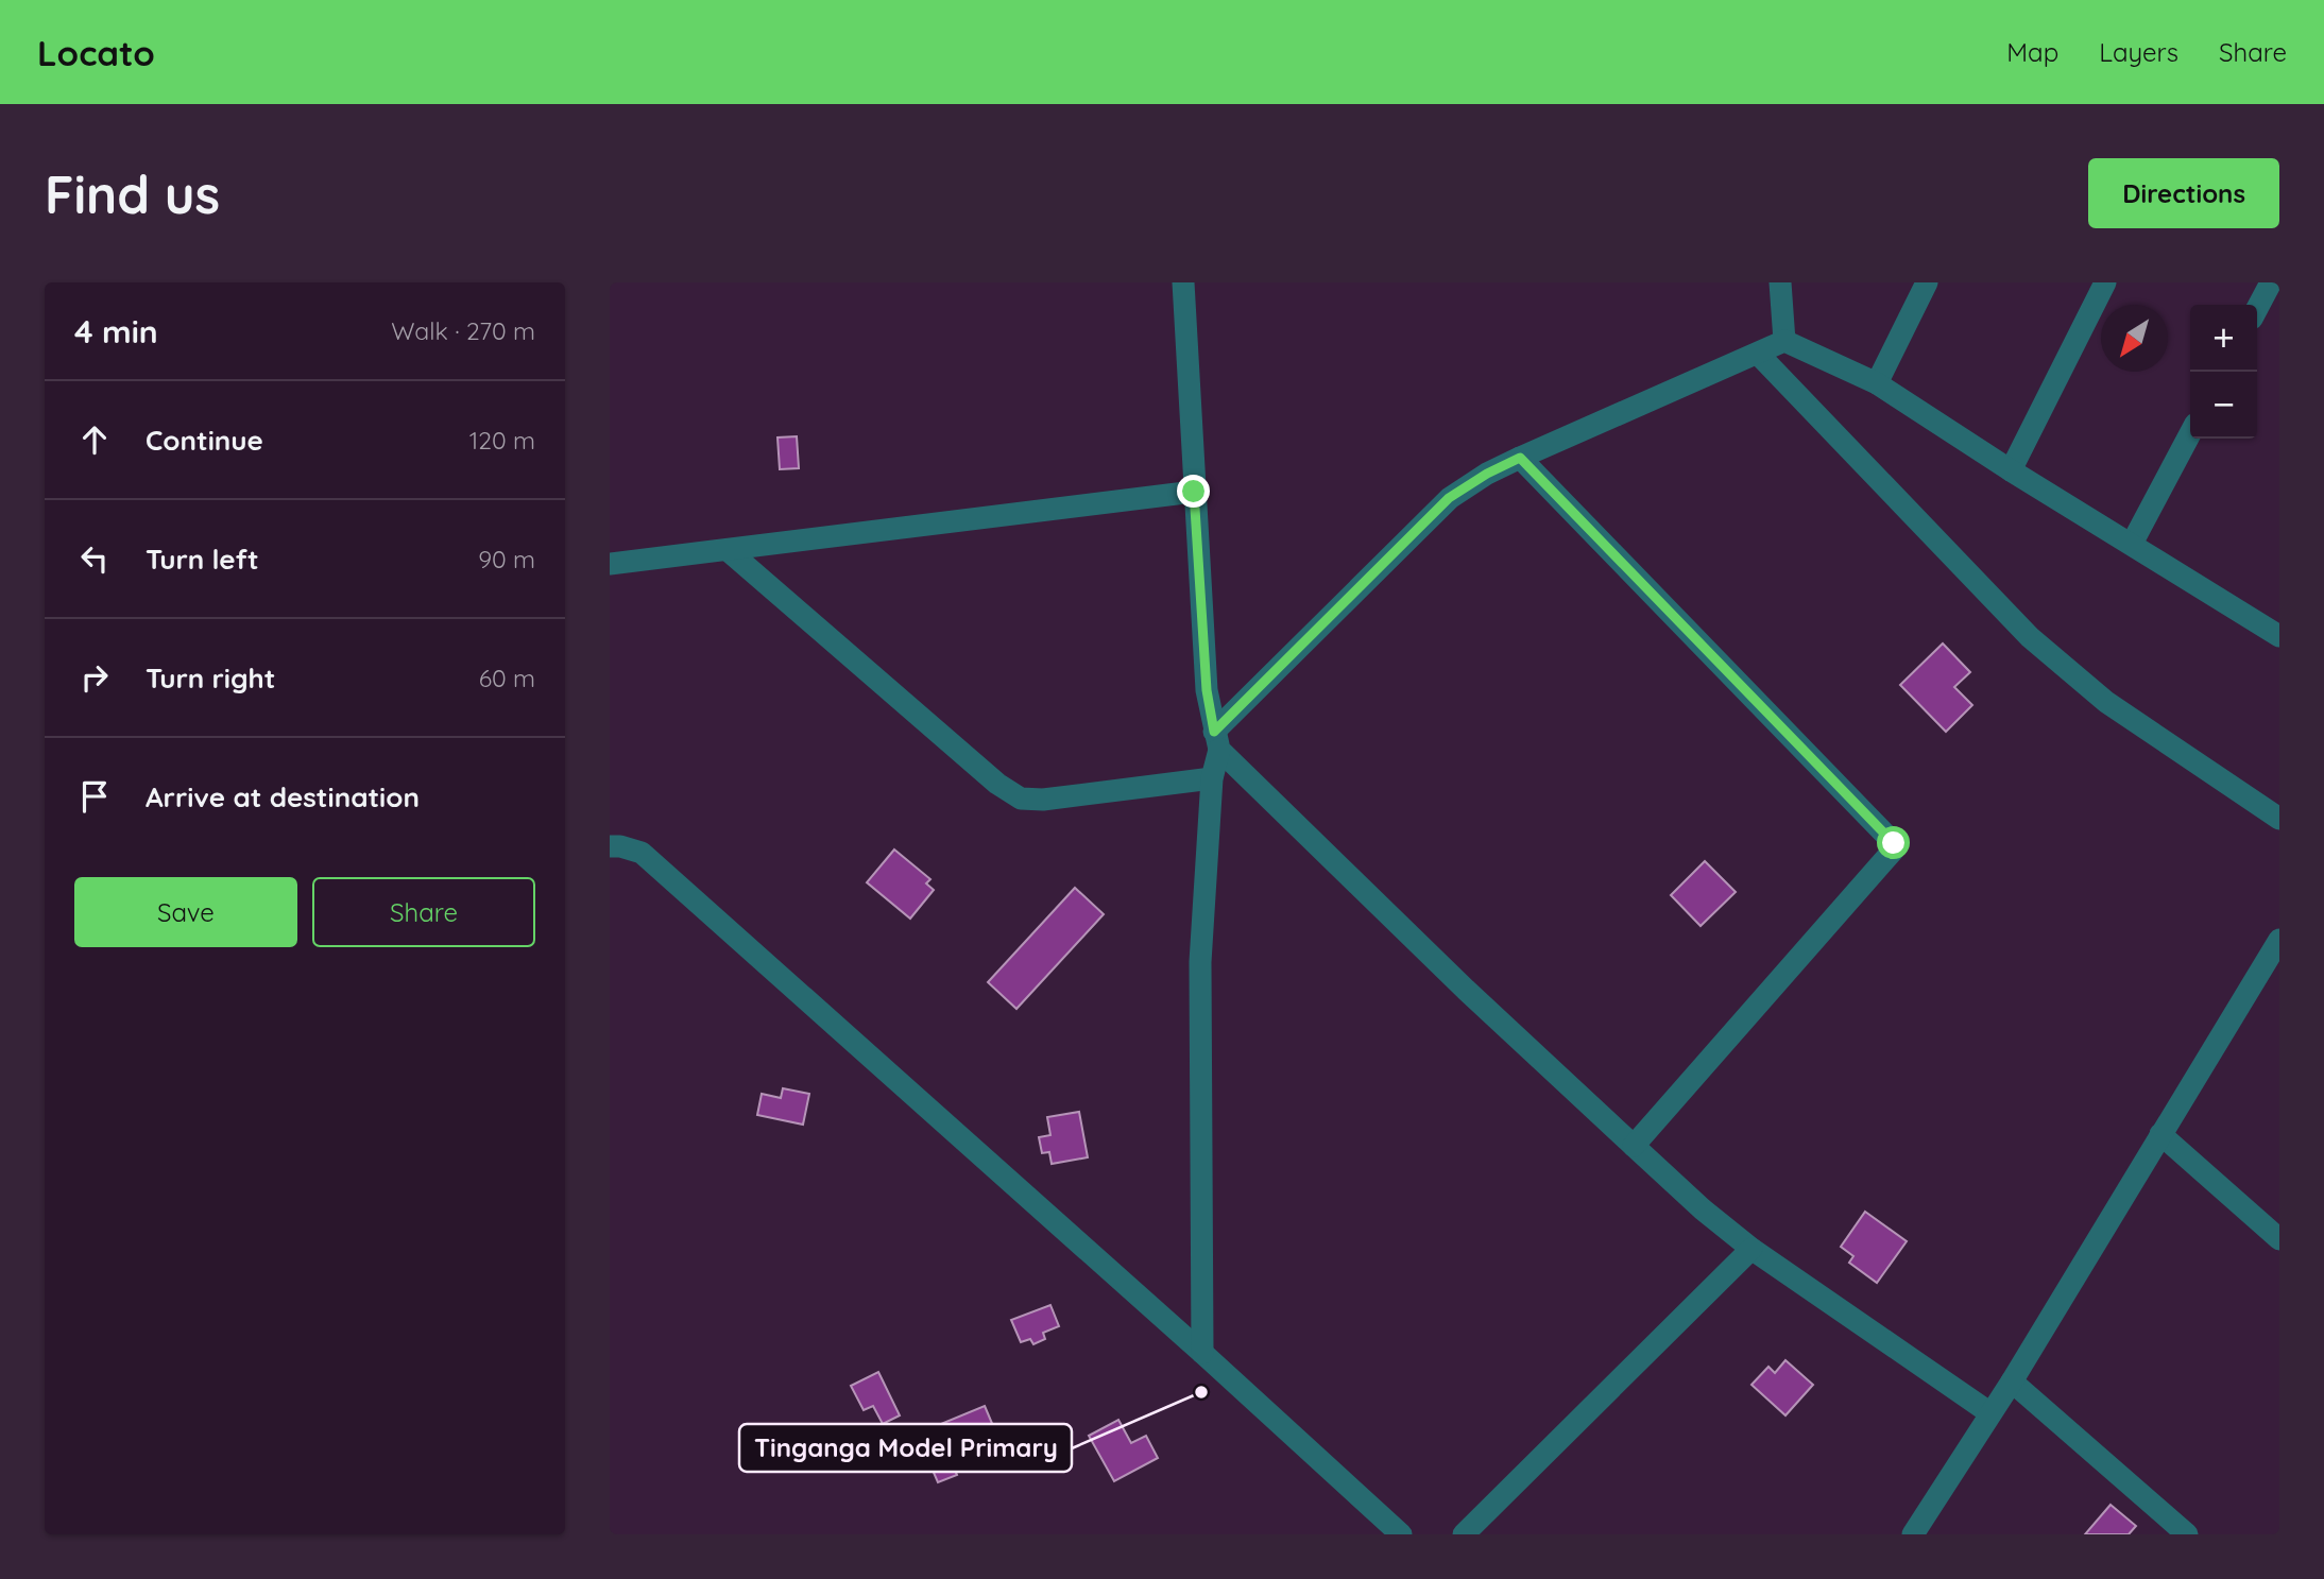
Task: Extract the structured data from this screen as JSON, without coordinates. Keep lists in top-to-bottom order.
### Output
{
  "places": ["Tinganga Model Primary"],
  "north": "bottom left",
  "page": {
    "header": "Locato",
    "nav": ["Map", "Layers", "Share"],
    "buttons": [
      "Directions",
      ["Save", "Share"]
    ],
    "title": "Find us",
    "heading": ["4 min", "Walk · 270 m"],
    "map_buttons": ["+", "−"],
    "list": [
      ["Continue", "120 m"],
      ["Turn left", "90 m"],
      ["Turn right", "60 m"],
      "Arrive at destination"
    ]
  }
}
